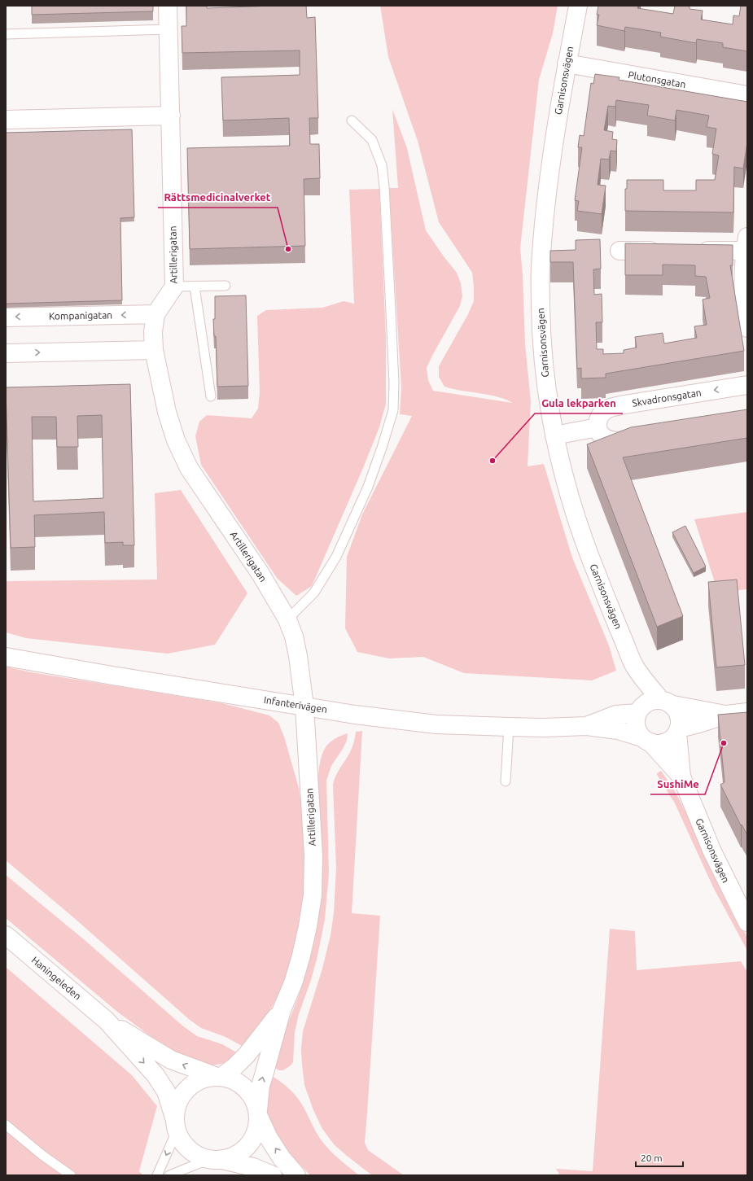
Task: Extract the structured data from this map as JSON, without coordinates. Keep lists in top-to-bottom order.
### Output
{
  "streets": {
    "street": [
      "Plutonsgatan",
      "Garnisonsvägen",
      "Artillerigatan",
      "Kompanigatan",
      "Skvadronsgatan",
      "Infanterivägen",
      "Haningeleden"
    ]
  },
  "crossings": [
    ["Plutonsgatan", "Garnisonsvägen"],
    ["Garnisonsvägen", "Infanterivägen"],
    ["Artillerigatan", "Kompanigatan"],
    ["Artillerigatan", "Infanterivägen"],
    ["Artillerigatan", "Haningeleden"]
  ],
  "places": ["Rättsmedicinalverket", "Gula lekparken", "SushiMe"],
  "scale_bar": "20 m"
}
